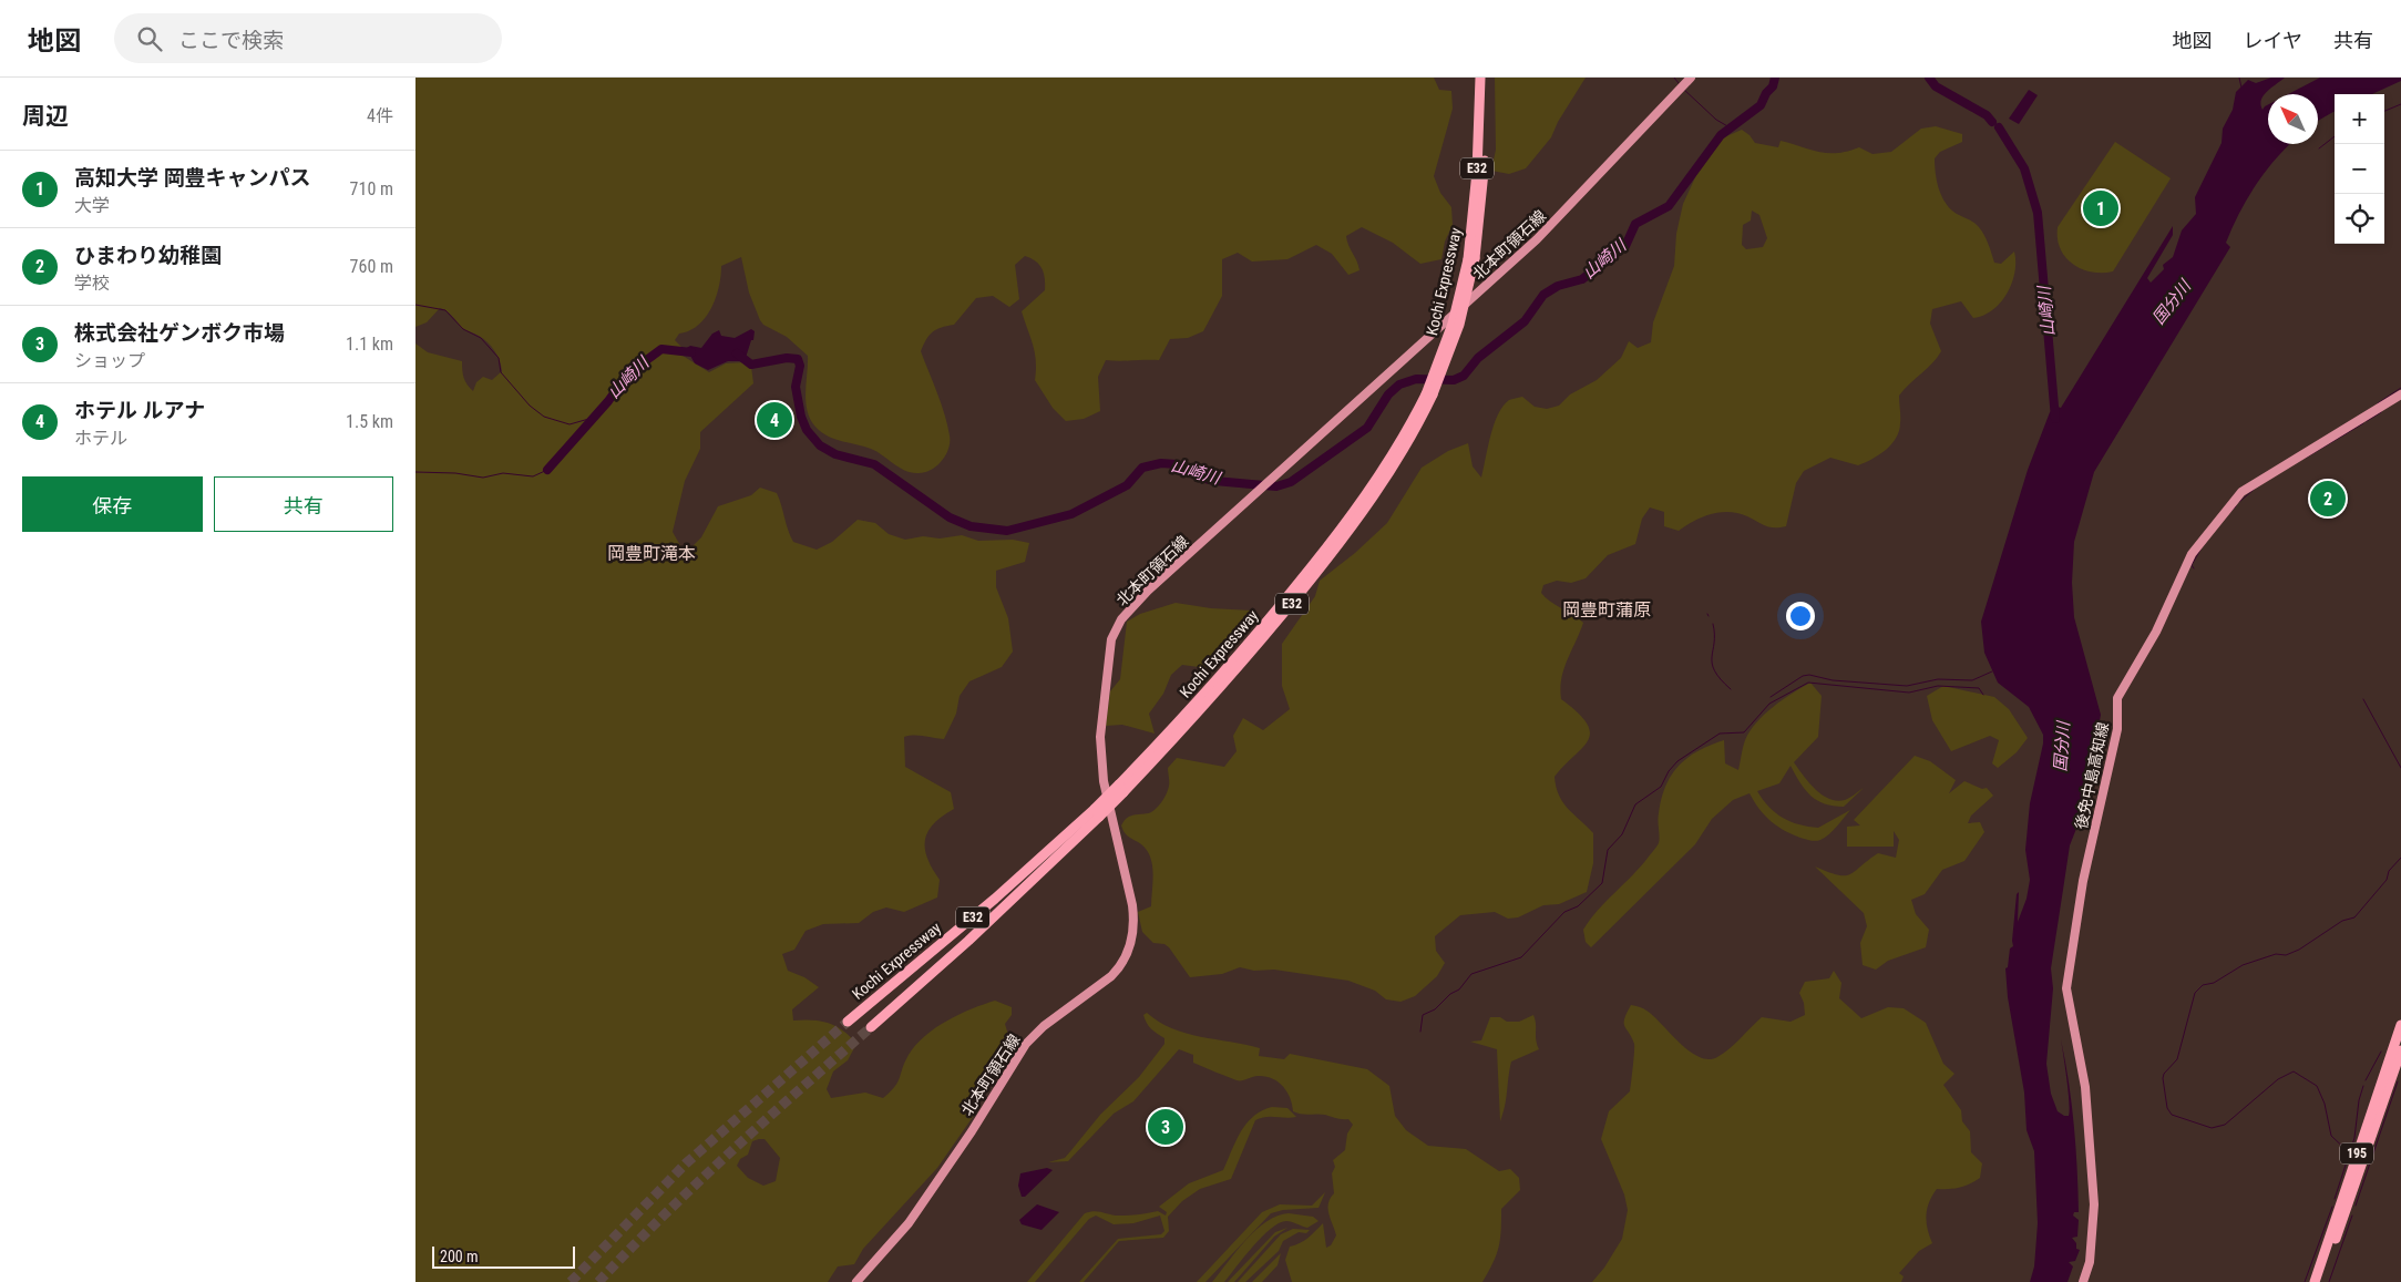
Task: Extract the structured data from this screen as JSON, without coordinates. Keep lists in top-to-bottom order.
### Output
{
  "streets": {
    "highway": ["E32", "Kochi Expressway", "195"],
    "main road": ["北本町領石線", "後免中島高知線"]
  },
  "districts": ["岡豊町滝本", "岡豊町蒲原"],
  "water": ["山崎川", "国分川"],
  "scale_bar": "200 m",
  "north": "top left",
  "page": {
    "header": "地図",
    "search": "ここで検索",
    "nav": ["地図", "レイヤ", "共有"],
    "heading": ["周辺", "4件"],
    "map_buttons": ["+", "−"],
    "list": [
      {
        "mark": "1",
        "name": "高知大学 岡豊キャンパス",
        "note": "大学",
        "value": "710 m"
      },
      {
        "mark": "2",
        "name": "ひまわり幼稚園",
        "note": "学校",
        "value": "760 m"
      },
      {
        "mark": "3",
        "name": "株式会社ゲンボク市場",
        "note": "ショップ",
        "value": "1.1 km"
      },
      {
        "mark": "4",
        "name": "ホテル ルアナ",
        "note": "ホテル",
        "value": "1.5 km"
      }
    ],
    "pins": [
      "1",
      "4",
      "2",
      "3"
    ],
    "buttons": ["保存", "共有"],
    "scale": "200 m"
  }
}
